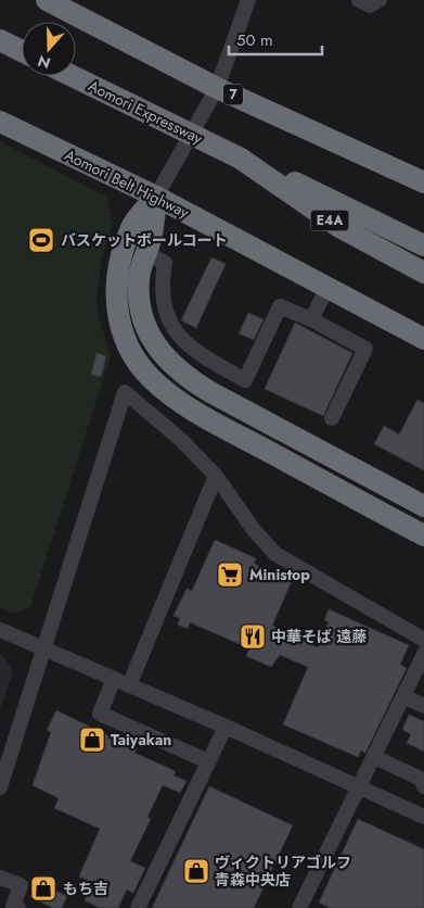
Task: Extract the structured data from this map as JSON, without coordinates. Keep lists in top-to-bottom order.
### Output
{
  "streets": {
    "highway": [
      "7",
      "Aomori Expressway",
      "Aomori Belt Highway",
      "E4A"
    ]
  },
  "places": {
    "sports": ["バスケットボールコート"],
    "supermarket": ["Ministop"],
    "restaurant": ["中華そば 遠藤"],
    "shop": ["Taiyakan", "ヴィクトリアゴルフ 青森中央店", "もち吉"]
  },
  "scale_bar": "50 m",
  "north": "bottom"
}
